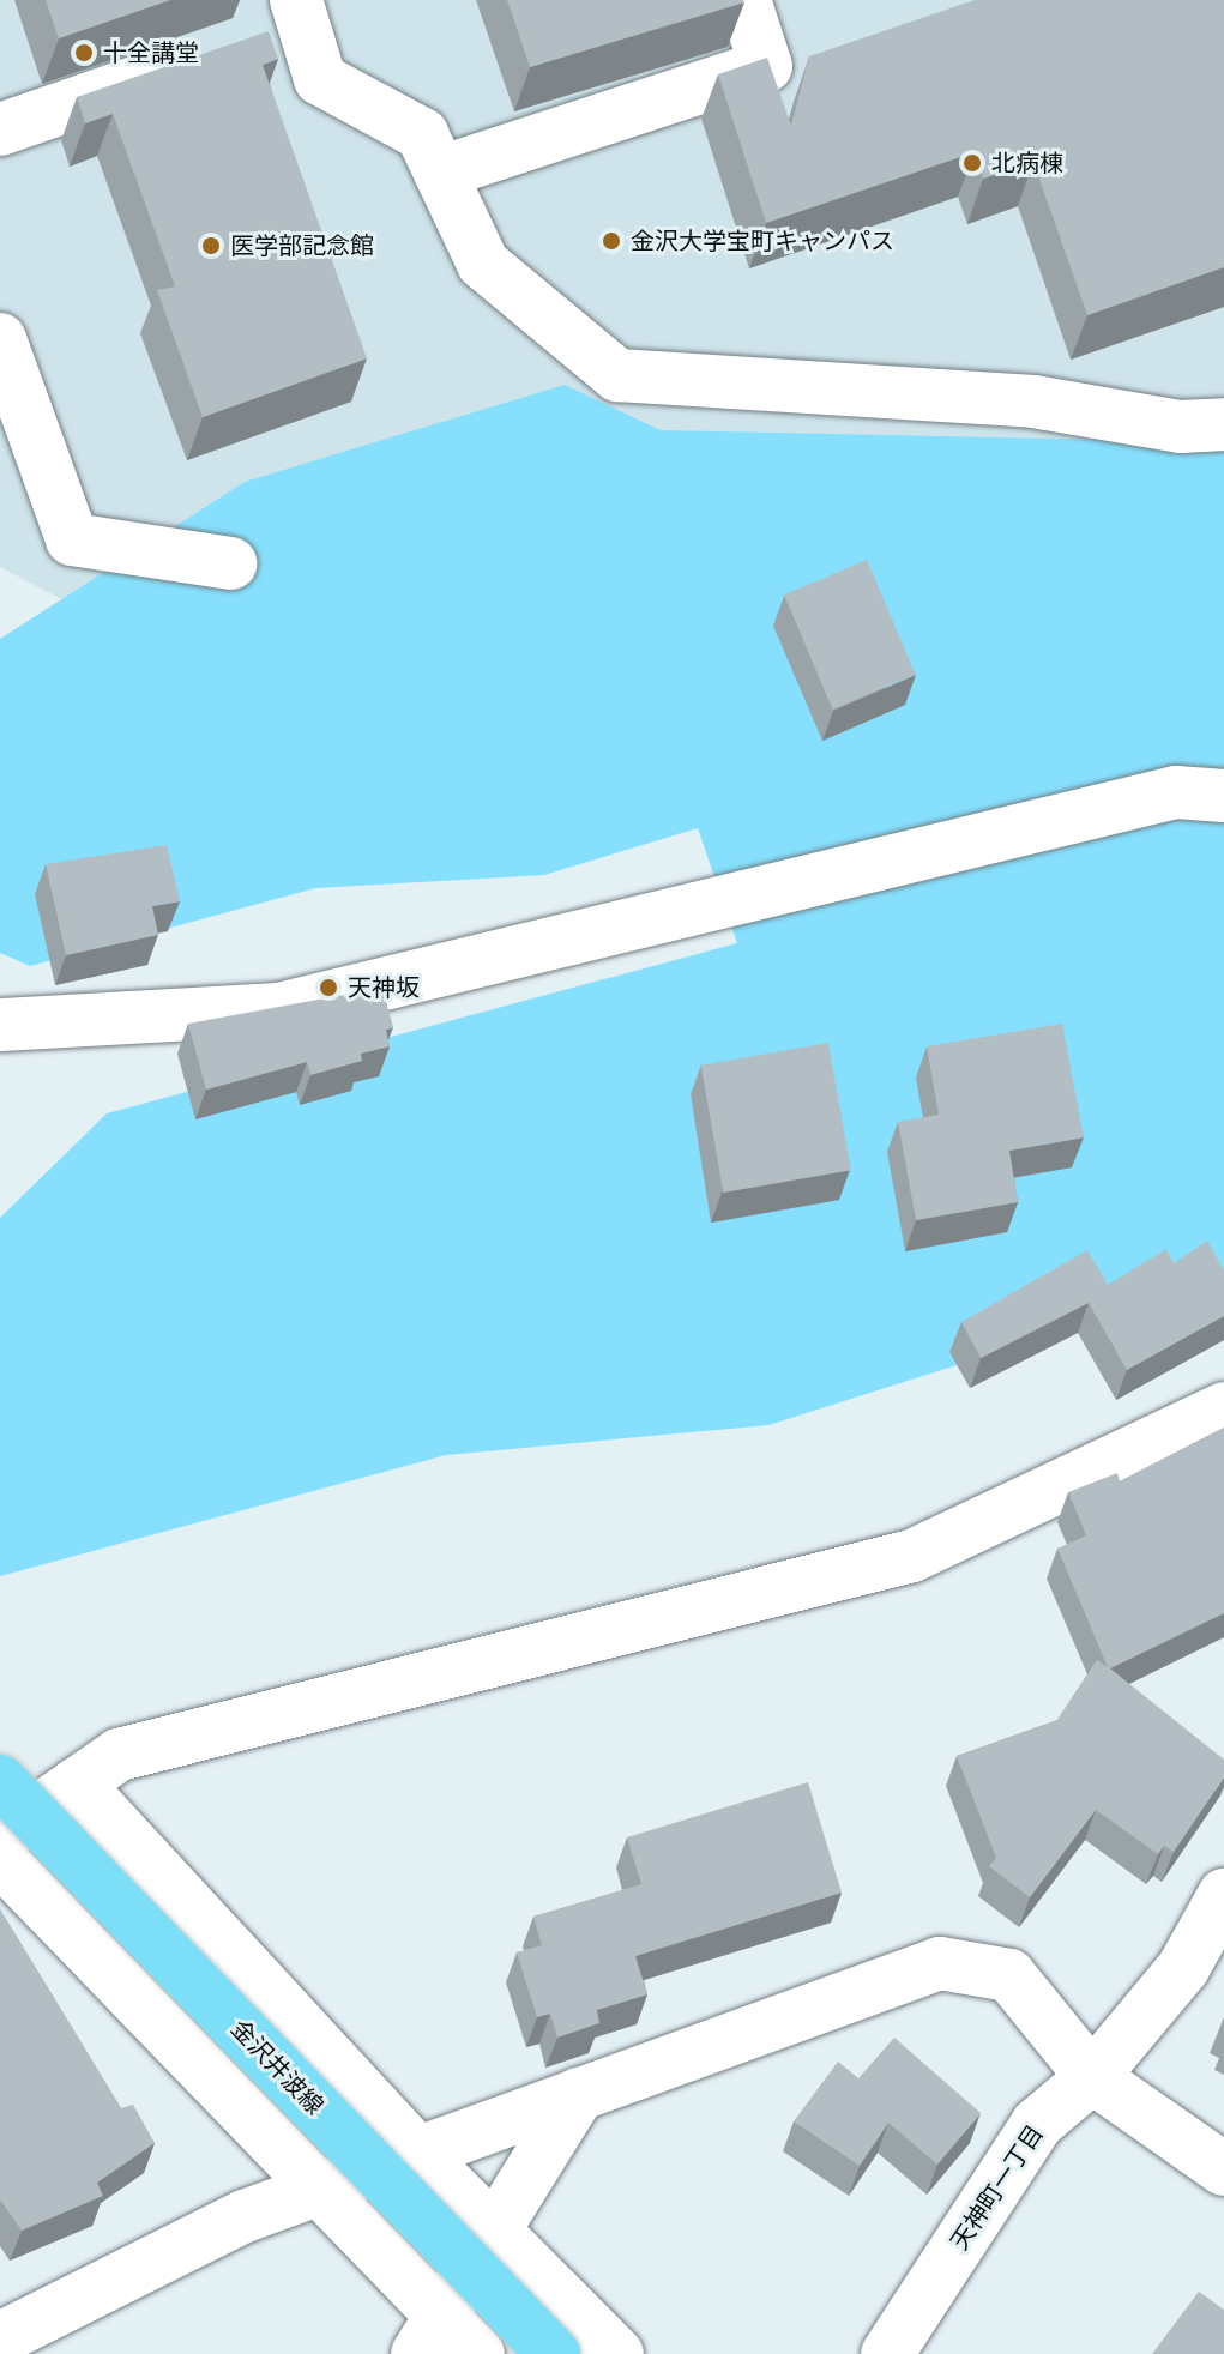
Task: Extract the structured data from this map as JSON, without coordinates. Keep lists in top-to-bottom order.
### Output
{
  "streets": {
    "main road": ["金沢井波線"],
    "street": ["天神町一丁目"]
  },
  "places": [
    "十全講堂",
    "北病棟",
    "金沢大学宝町キャンパス",
    "医学部記念館",
    "天神坂"
  ]
}
